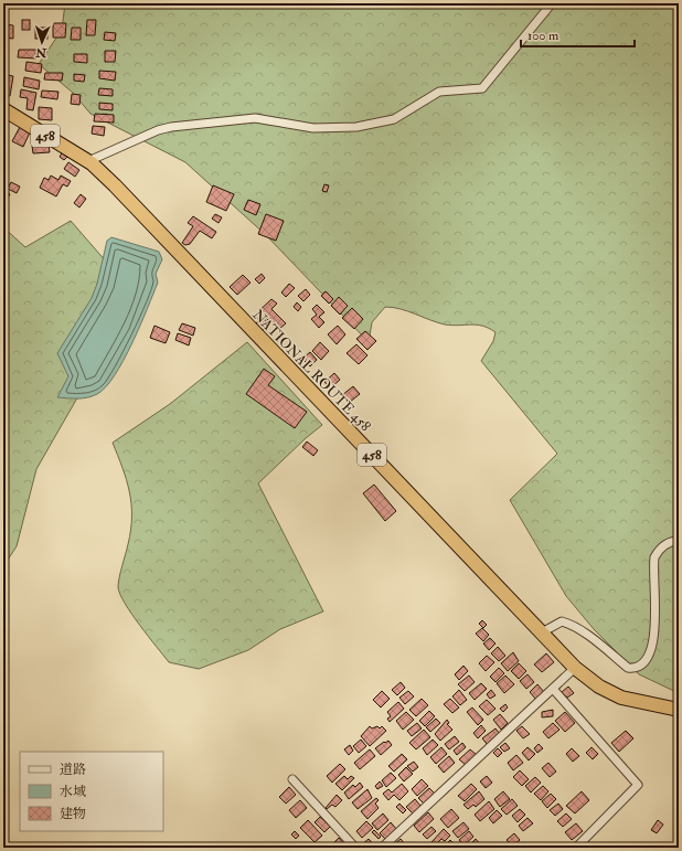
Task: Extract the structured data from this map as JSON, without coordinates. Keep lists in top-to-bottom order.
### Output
{
  "streets": {
    "highway": ["458", "NATIONAL ROUTE 458"]
  },
  "legend": ["道路", "水域", "建物"],
  "scale_bar": "100 m",
  "north": "bottom"
}
